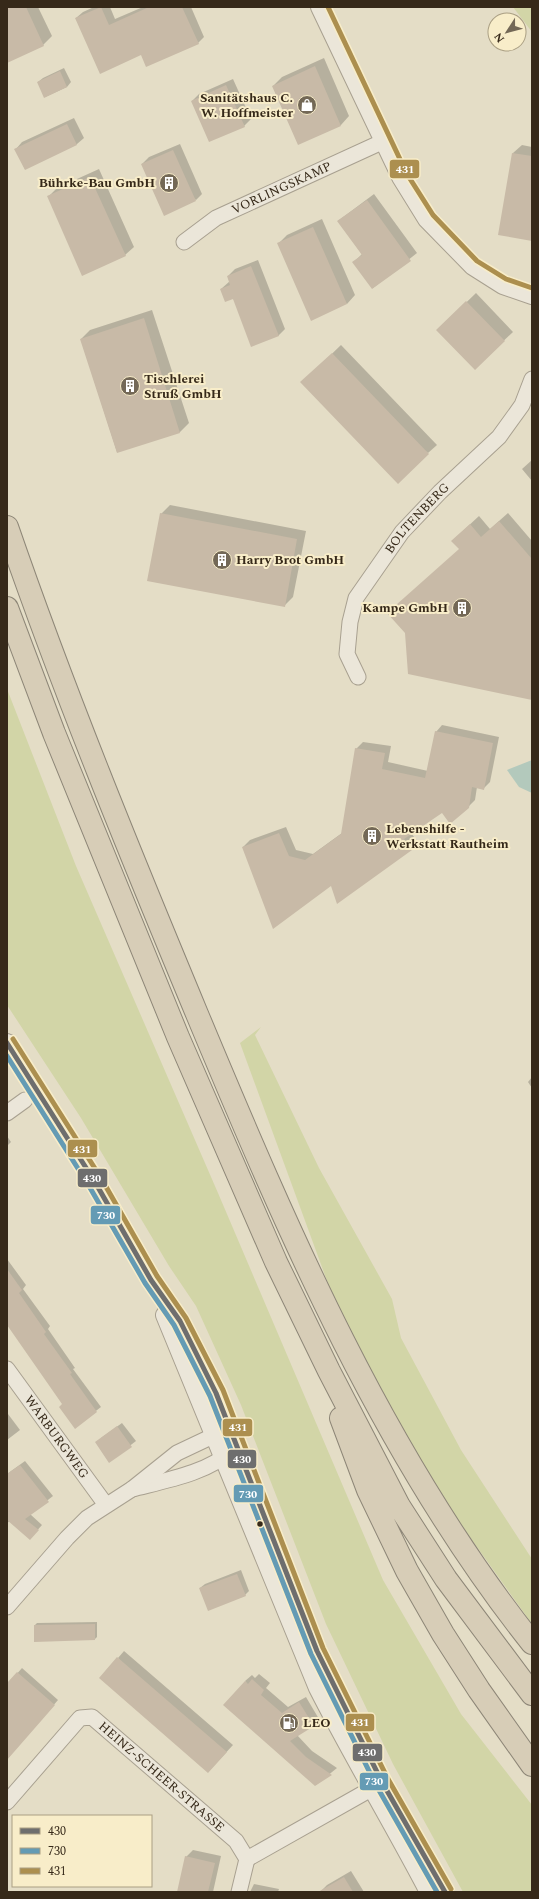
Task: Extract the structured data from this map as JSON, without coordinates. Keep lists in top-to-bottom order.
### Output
{
  "streets": {
    "street": [
      "VORLINGSKAMP",
      "BOLTENBERG",
      "WARBURGWEG",
      "HEINZ-SCHEER-STRASSE"
    ]
  },
  "places": {
    "shop": ["Sanitätshaus C. W. Hoffmeister"],
    "building": [
      "Bührke-Bau GmbH",
      "Tischlerei Struß GmbH",
      "Harry Brot GmbH",
      "Kampe GmbH",
      "Lebenshilfe - Werkstatt Rautheim"
    ],
    "fuel station": ["LEO"]
  },
  "lines": ["transit line 431", "transit line 430", "transit line 730"],
  "legend": ["430", "730", "431"],
  "north": "bottom left"
}
